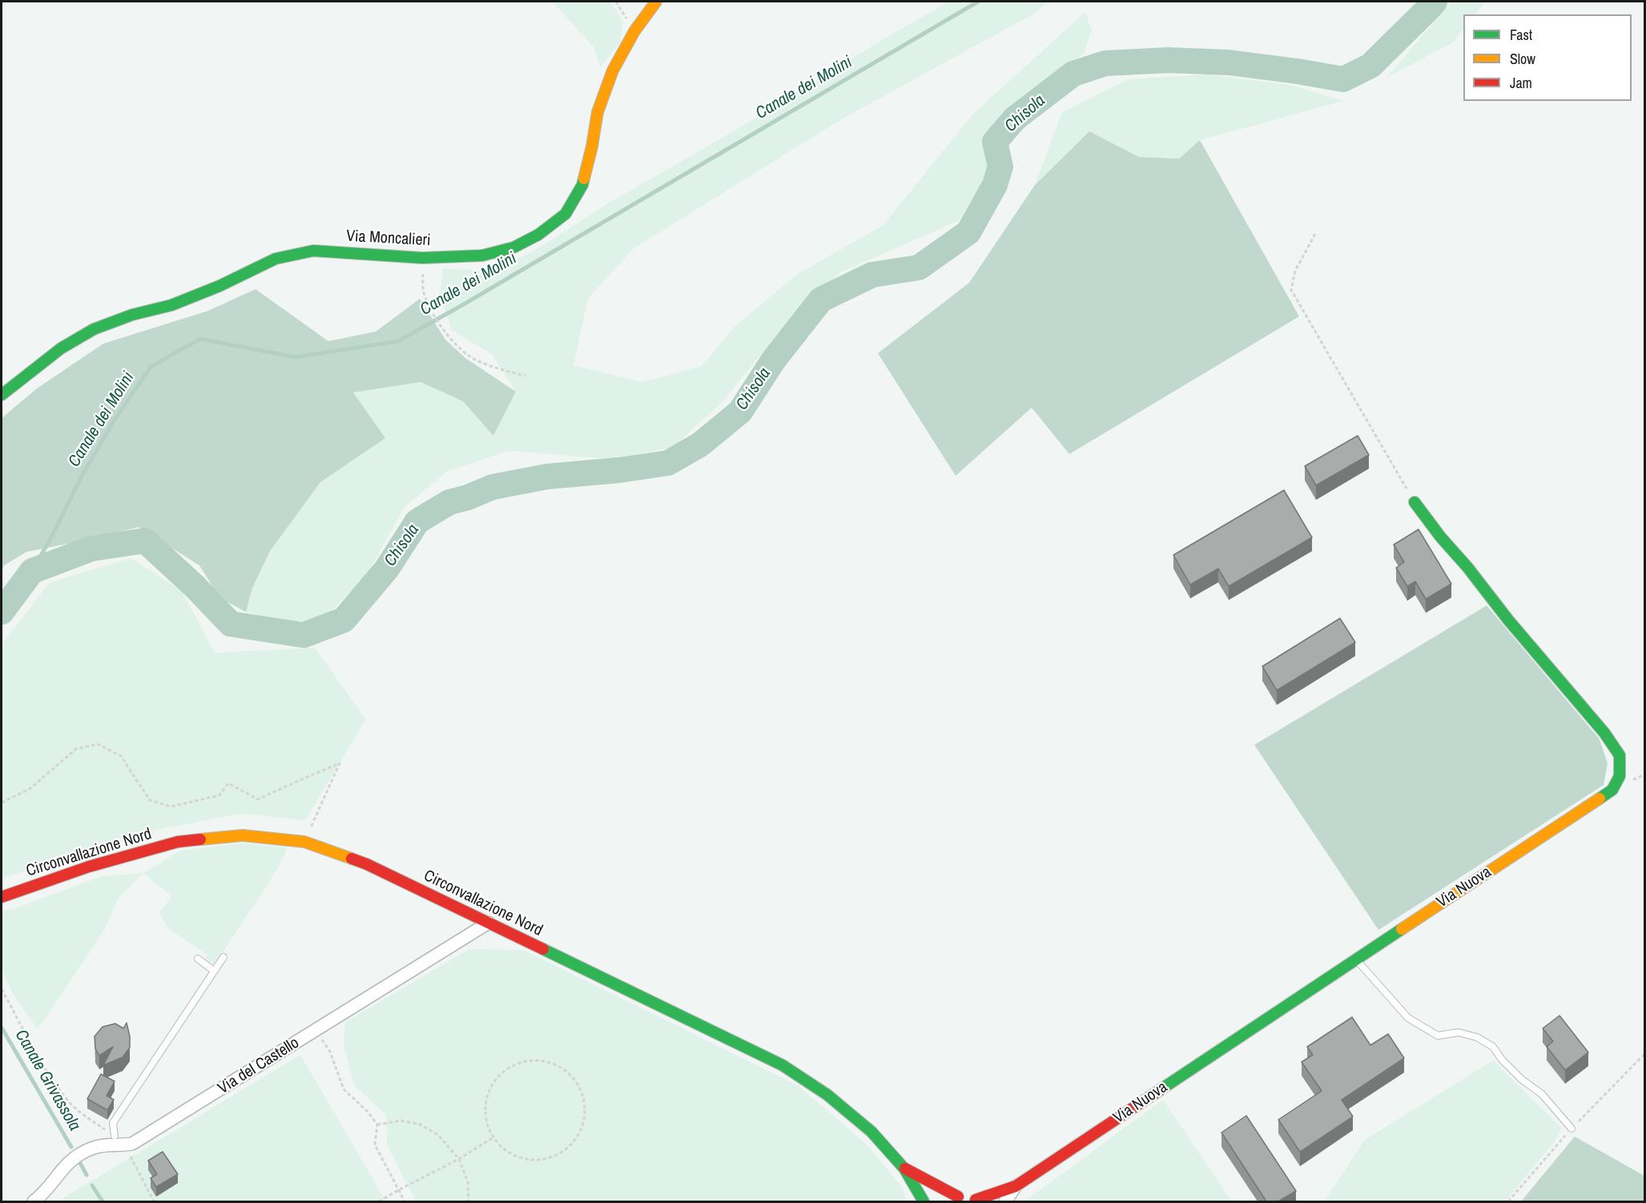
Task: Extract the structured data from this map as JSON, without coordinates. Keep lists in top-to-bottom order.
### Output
{
  "streets": {
    "street": [
      "Via Moncalieri",
      "Circonvallazione Nord",
      "Via Nuova",
      "Via del Castello"
    ]
  },
  "crossings": [
    ["Circonvallazione Nord", "Via del Castello"]
  ],
  "water": ["Canale dei Molini", "Chisola", "Canale Grivassola"],
  "legend": ["Fast", "Slow", "Jam"]
}
